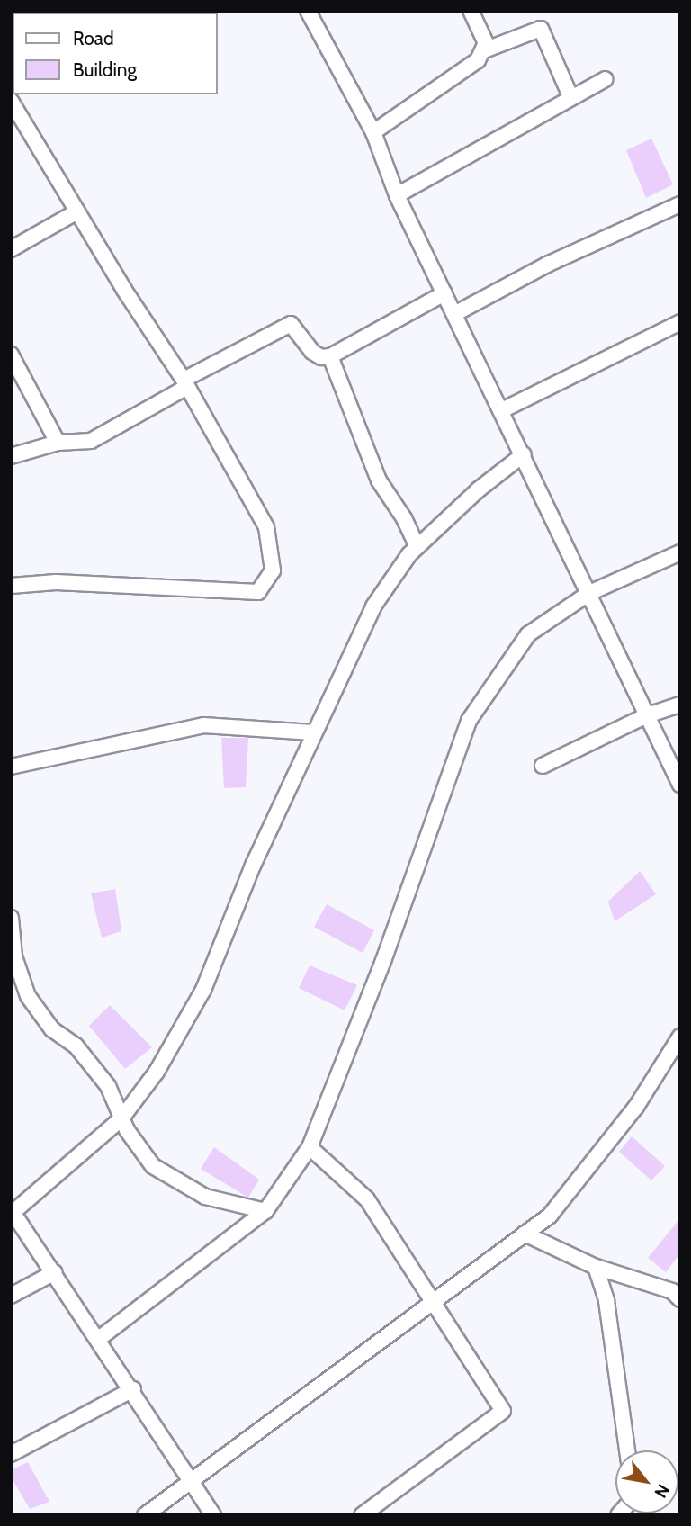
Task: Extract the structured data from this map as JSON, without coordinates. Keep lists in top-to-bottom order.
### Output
{
  "legend": ["Road", "Building"],
  "north": "bottom right"
}
